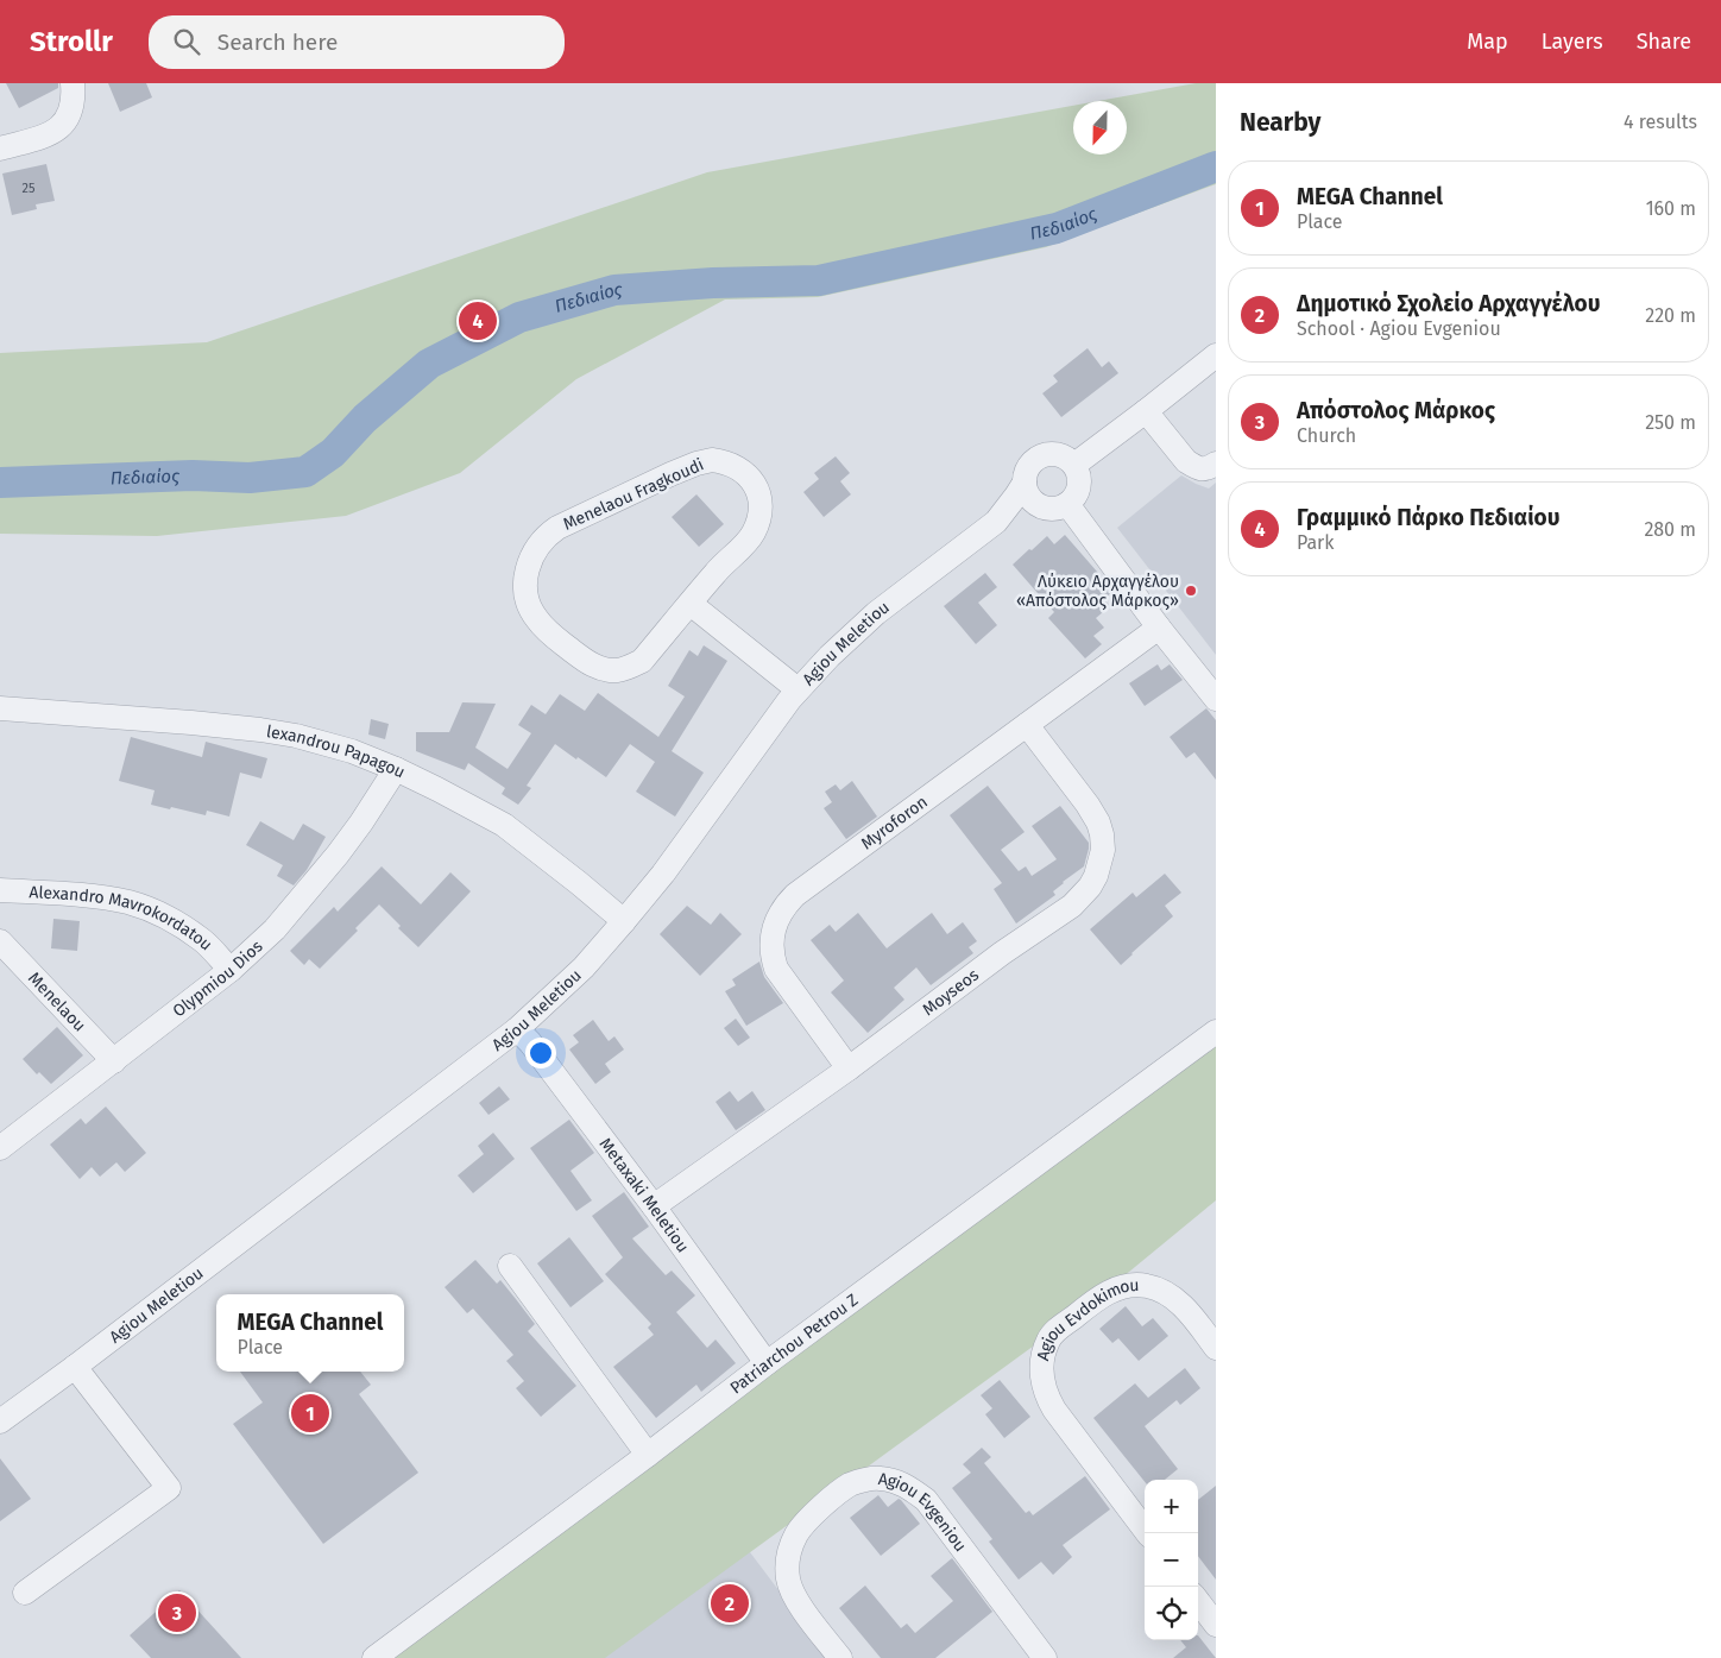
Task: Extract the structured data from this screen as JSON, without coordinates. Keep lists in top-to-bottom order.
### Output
{
  "streets": {
    "street": [
      "Menelaou Fragkoudi",
      "Agiou Meletiou",
      "lexandrou Papagou",
      "Myroforon",
      "Alexandro Mavrokordatou",
      "Olypmiou Dios",
      "Moyseos",
      "Menelaou",
      "Metaxaki Meletiou",
      "Agiou Evdokimou",
      "Patriarchou Petrou Z",
      "Agiou Evgeniou"
    ]
  },
  "crossings": [
    ["Agiou Meletiou", "lexandrou Papagou"],
    ["Agiou Meletiou", "Metaxaki Meletiou"],
    ["lexandrou Papagou", "Olypmiou Dios"],
    ["Myroforon", "Moyseos"],
    ["Alexandro Mavrokordatou", "Olypmiou Dios"],
    ["Olypmiou Dios", "Menelaou"],
    ["Moyseos", "Metaxaki Meletiou"],
    ["Metaxaki Meletiou", "Patriarchou Petrou Z"]
  ],
  "water": ["Πεδιαίος"],
  "places": ["Λύκειο Αρχαγγέλου «Απόστολος Μάρκος»"],
  "house_numbers": ["25"],
  "north": "bottom",
  "page": {
    "header": "Strollr",
    "search": "Search here",
    "nav": ["Map", "Layers", "Share"],
    "heading": ["Nearby", "4 results"],
    "list": [
      {
        "mark": "1",
        "name": "MEGA Channel",
        "note": "Place",
        "value": "160 m"
      },
      {
        "mark": "2",
        "name": "Δημοτικό Σχολείο Αρχαγγέλου",
        "note": "School · Agiou Evgeniou",
        "value": "220 m"
      },
      {
        "mark": "3",
        "name": "Απόστολος Μάρκος",
        "note": "Church",
        "value": "250 m"
      },
      {
        "mark": "4",
        "name": "Γραμμικό Πάρκο Πεδιαίου",
        "note": "Park",
        "value": "280 m"
      }
    ],
    "pins": [
      "4",
      "1",
      "2",
      "3"
    ],
    "popup": ["MEGA Channel", "Place"],
    "map_buttons": ["+", "−"]
  }
}
